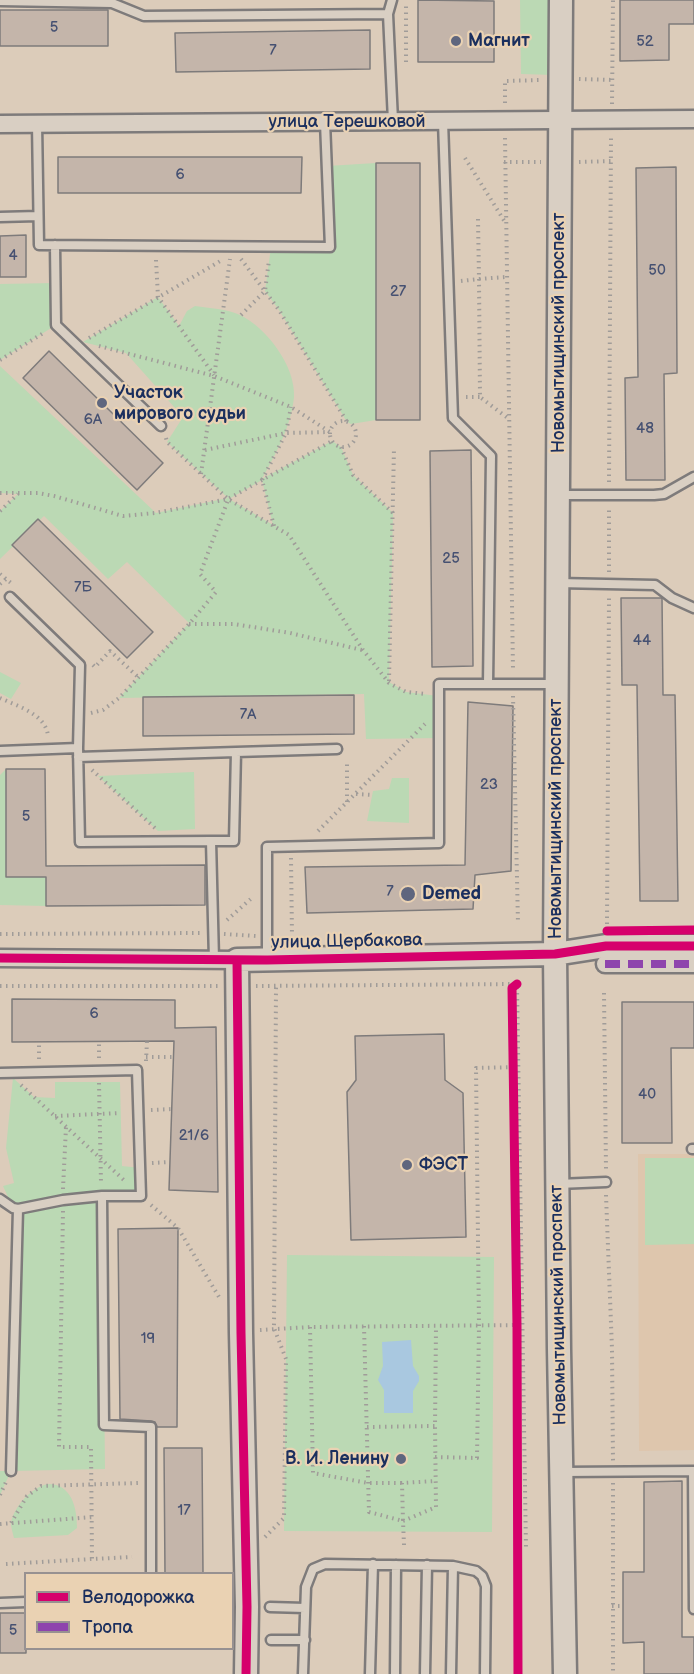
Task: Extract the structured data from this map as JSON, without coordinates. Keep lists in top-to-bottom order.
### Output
{
  "streets": {
    "main road": ["Новомытищинский проспект", "улица Щербакова"],
    "street": ["улица Терешковой"]
  },
  "crossings": [
    ["улица Терешковой", "Новомытищинский проспект"],
    ["Новомытищинский проспект", "улица Щербакова"]
  ],
  "places": [
    "Магнит",
    "Участок мирового судьи",
    "Demed",
    "ФЭСТ",
    "В. И. Ленину"
  ],
  "house_numbers": [
    "5",
    "52",
    "7",
    "6",
    "4",
    "50",
    "27",
    "6А",
    "48",
    "25",
    "7Б",
    "44",
    "7А",
    "23",
    "5",
    "7",
    "6",
    "40",
    "21/6",
    "19",
    "17",
    "5"
  ],
  "legend": ["Велодорожка", "Тропа"]
}
